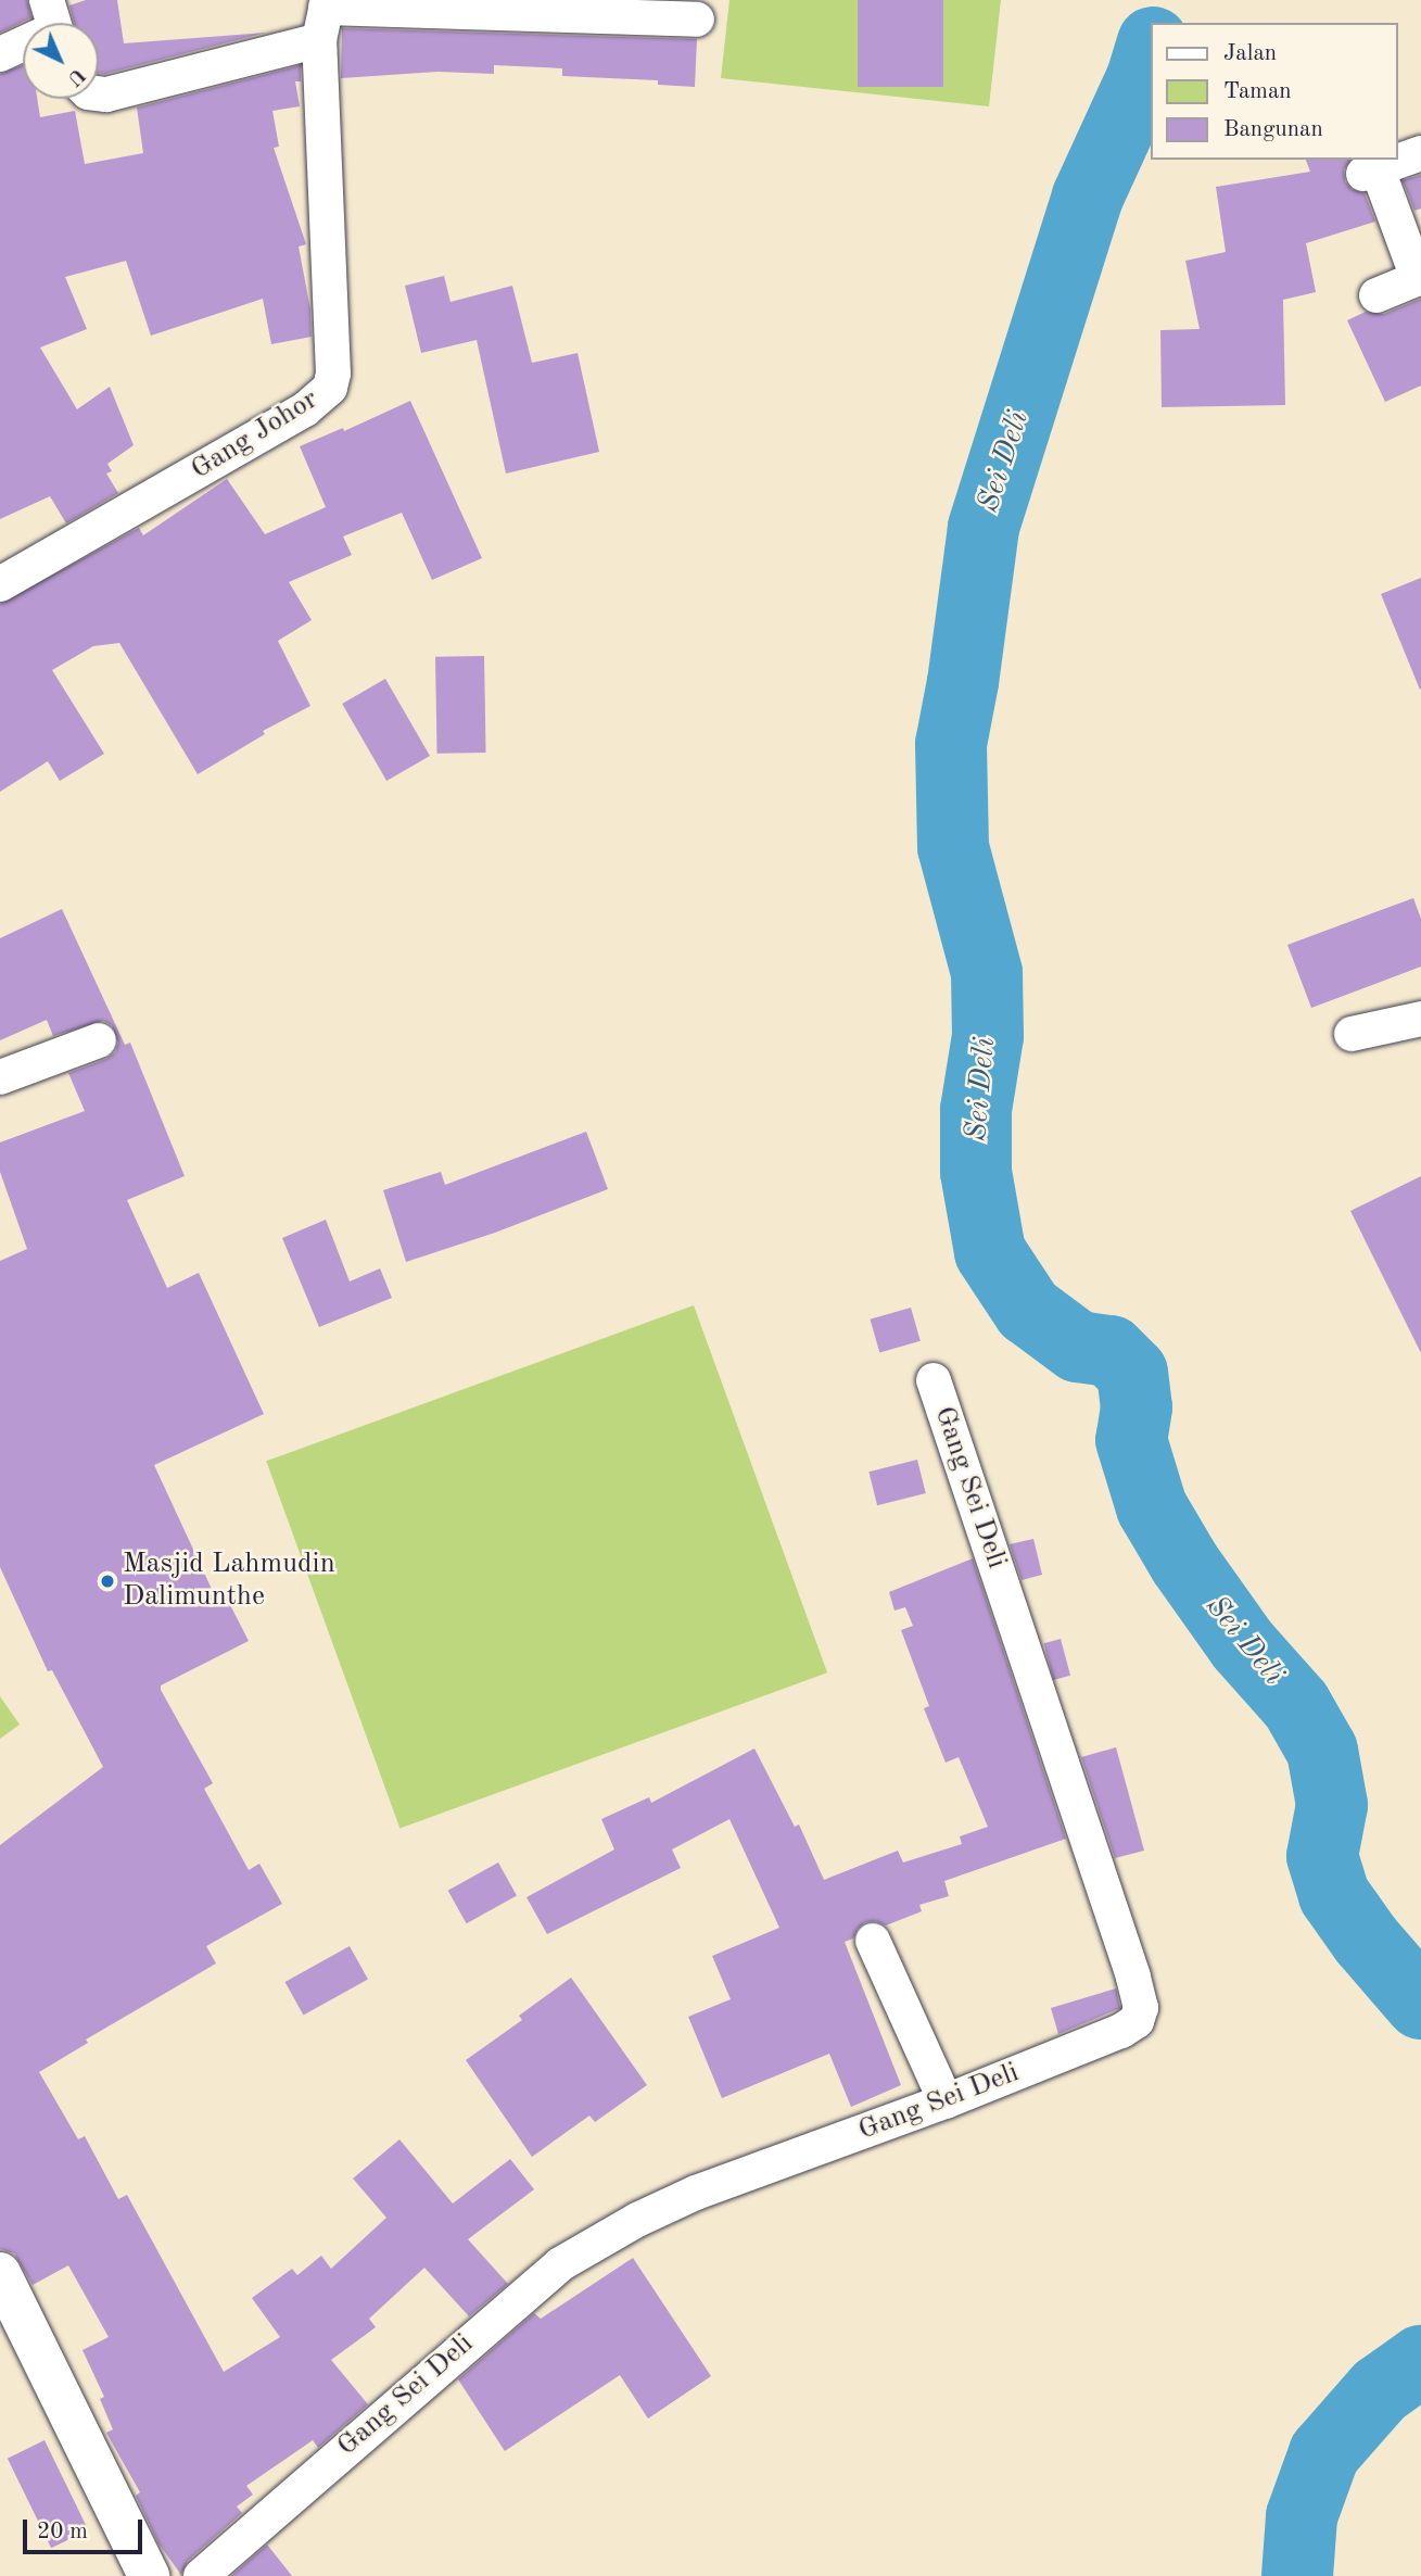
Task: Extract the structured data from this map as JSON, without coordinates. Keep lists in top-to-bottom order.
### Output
{
  "streets": {
    "street": ["Gang Johor", "Gang Sei Deli"]
  },
  "water": ["Sei Deli"],
  "places": ["Masjid Lahmudin Dalimunthe"],
  "legend": ["Jalan", "Taman", "Bangunan"],
  "scale_bar": "20 m",
  "north": "bottom right"
}
